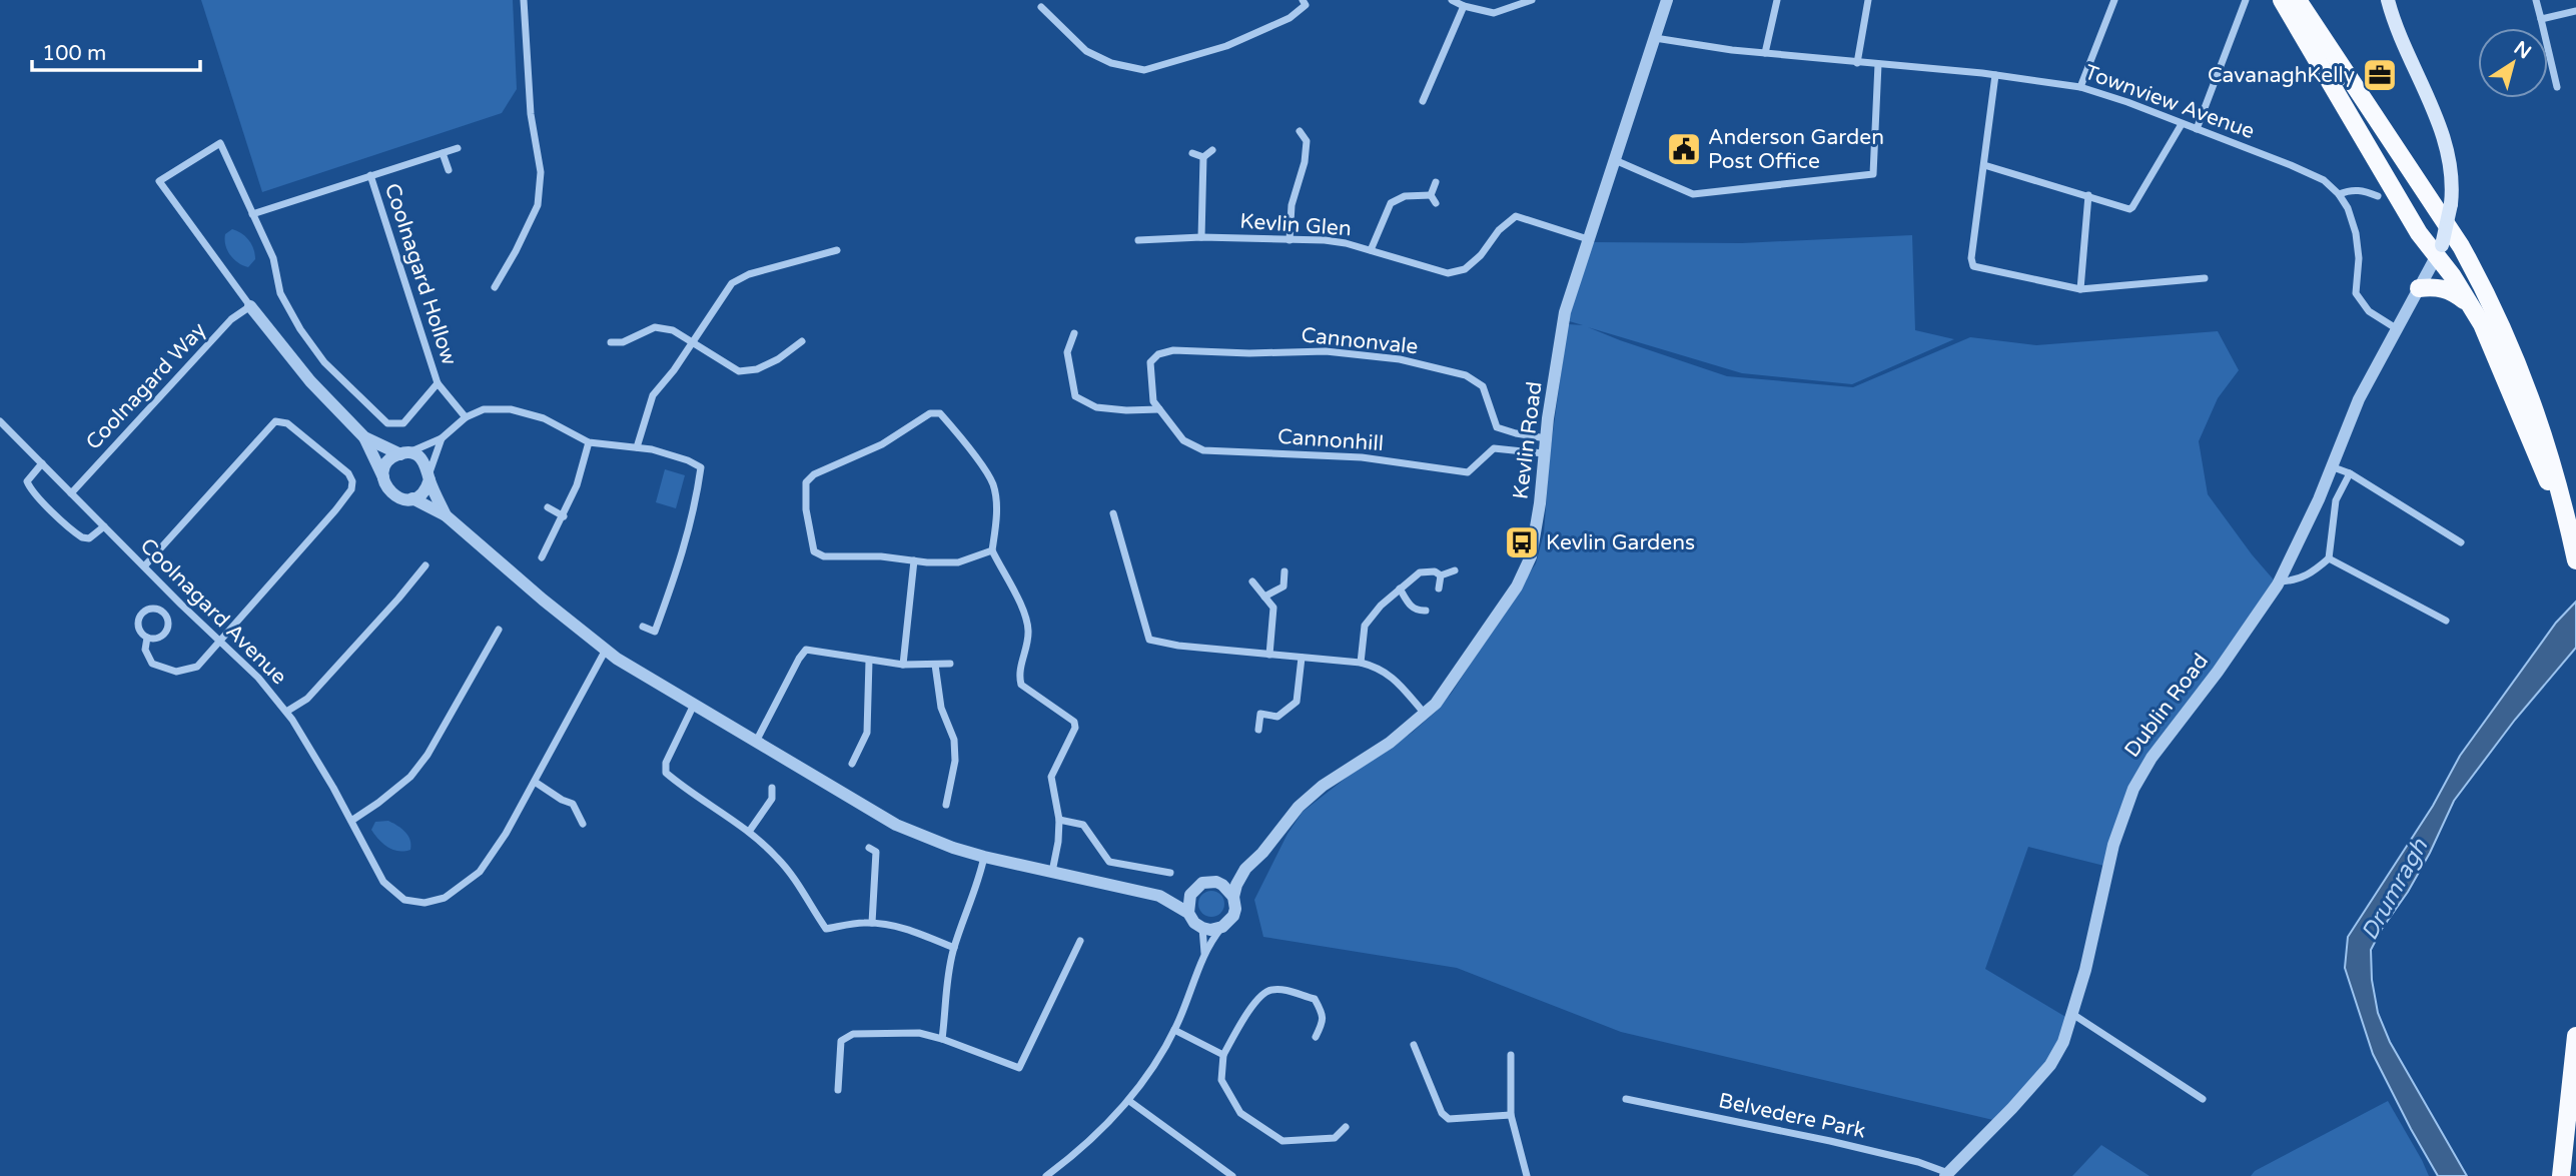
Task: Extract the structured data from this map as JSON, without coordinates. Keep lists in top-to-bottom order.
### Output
{
  "streets": {
    "street": [
      "Townview Avenue",
      "Kevlin Glen",
      "Coolnagard Hollow",
      "Cannonvale",
      "Coolnagard Way",
      "Cannonhill",
      "Kevlin Road",
      "Coolnagard Avenue",
      "Dublin Road",
      "Belvedere Park"
    ]
  },
  "crossings": [
    ["Townview Avenue", "Kevlin Road"],
    ["Townview Avenue", "Dublin Road"],
    ["Kevlin Glen", "Kevlin Road"],
    ["Coolnagard Hollow", "Coolnagard Way"],
    ["Cannonvale", "Cannonhill"],
    ["Cannonvale", "Kevlin Road"],
    ["Coolnagard Way", "Coolnagard Avenue"],
    ["Cannonhill", "Kevlin Road"],
    ["Dublin Road", "Belvedere Park"]
  ],
  "water": ["Drumragh"],
  "places": {
    "office": ["CavanaghKelly"],
    "public building": ["Anderson Garden Post Office"],
    "bus stop": ["Kevlin Gardens"]
  },
  "scale_bar": "100 m",
  "north": "top right"
}
